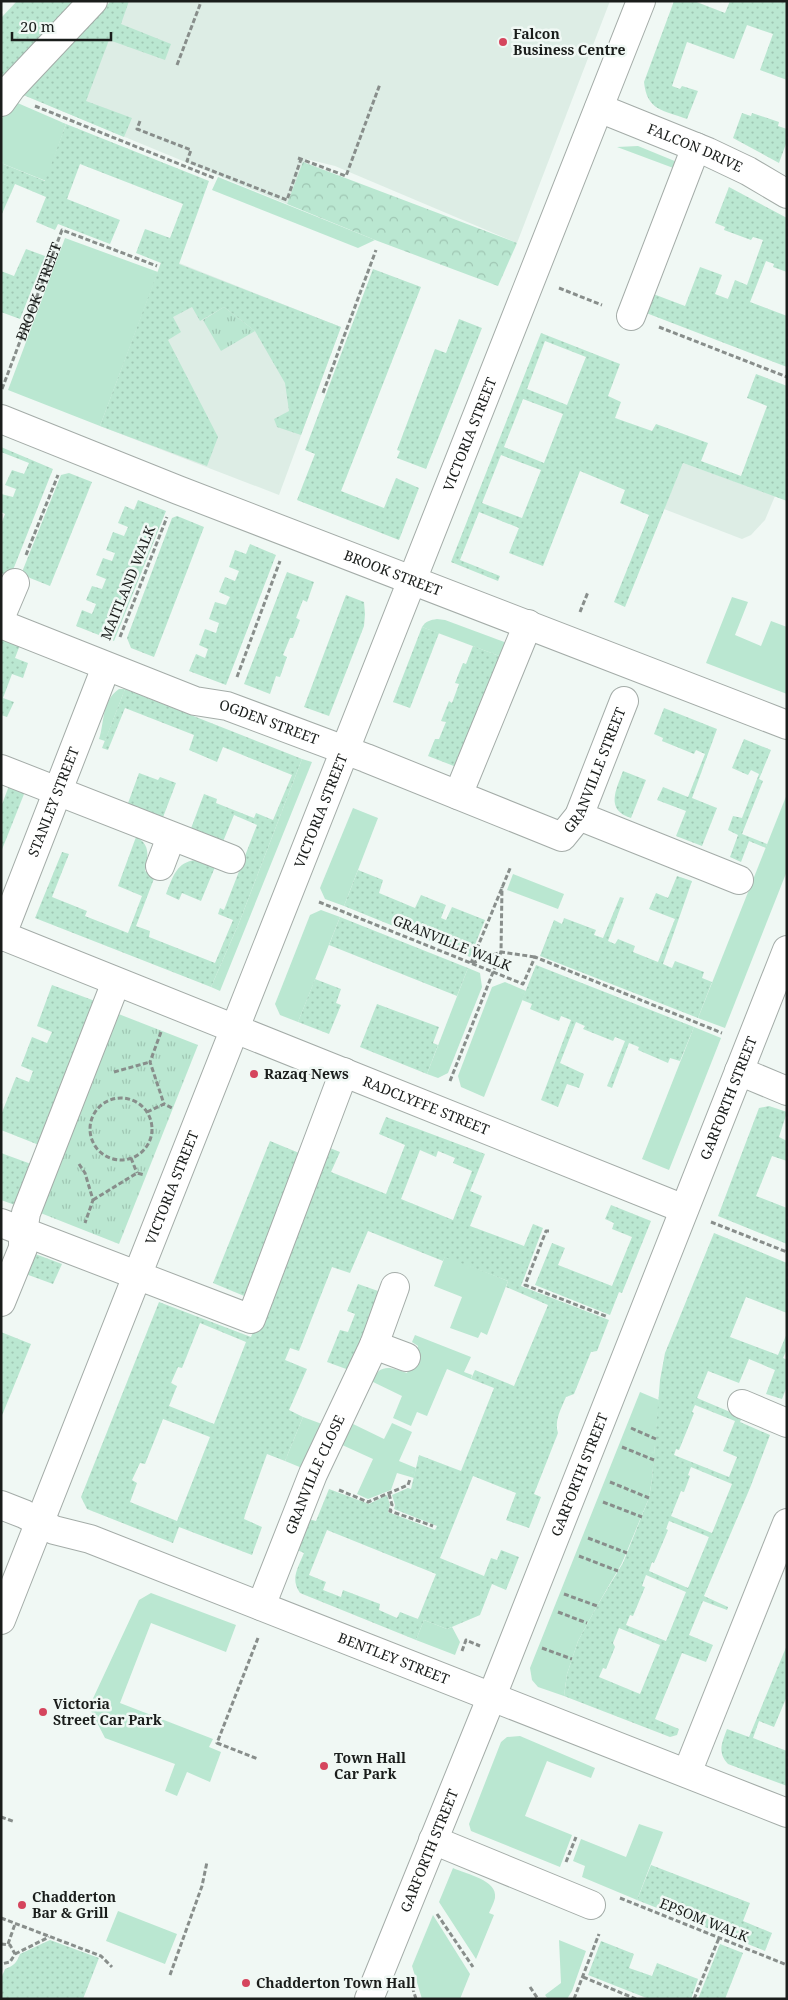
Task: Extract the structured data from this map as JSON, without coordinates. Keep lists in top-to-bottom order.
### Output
{
  "streets": {
    "street": [
      "FALCON DRIVE",
      "BROOK STREET",
      "VICTORIA STREET",
      "OGDEN STREET",
      "GRANVILLE STREET",
      "STANLEY STREET",
      "GARFORTH STREET",
      "RADCLYFFE STREET",
      "GRANVILLE CLOSE",
      "BENTLEY STREET"
    ],
    "path": ["MAITLAND WALK", "GRANVILLE WALK", "EPSOM WALK"]
  },
  "crossings": [
    ["FALCON DRIVE", "VICTORIA STREET"],
    ["BROOK STREET", "VICTORIA STREET"],
    ["VICTORIA STREET", "OGDEN STREET"],
    ["VICTORIA STREET", "GRANVILLE WALK"],
    ["VICTORIA STREET", "RADCLYFFE STREET"],
    ["VICTORIA STREET", "BENTLEY STREET"],
    ["MAITLAND WALK", "OGDEN STREET"],
    ["MAITLAND WALK", "STANLEY STREET"],
    ["OGDEN STREET", "GRANVILLE STREET"],
    ["OGDEN STREET", "STANLEY STREET"],
    ["STANLEY STREET", "RADCLYFFE STREET"],
    ["GARFORTH STREET", "RADCLYFFE STREET"],
    ["GARFORTH STREET", "BENTLEY STREET"],
    ["GRANVILLE CLOSE", "BENTLEY STREET"]
  ],
  "places": [
    "Falcon Business Centre",
    "Razaq News",
    "Victoria Street Car Park",
    "Town Hall Car Park",
    "Chadderton Bar & Grill",
    "Chadderton Town Hall"
  ],
  "scale_bar": "20 m"
}
